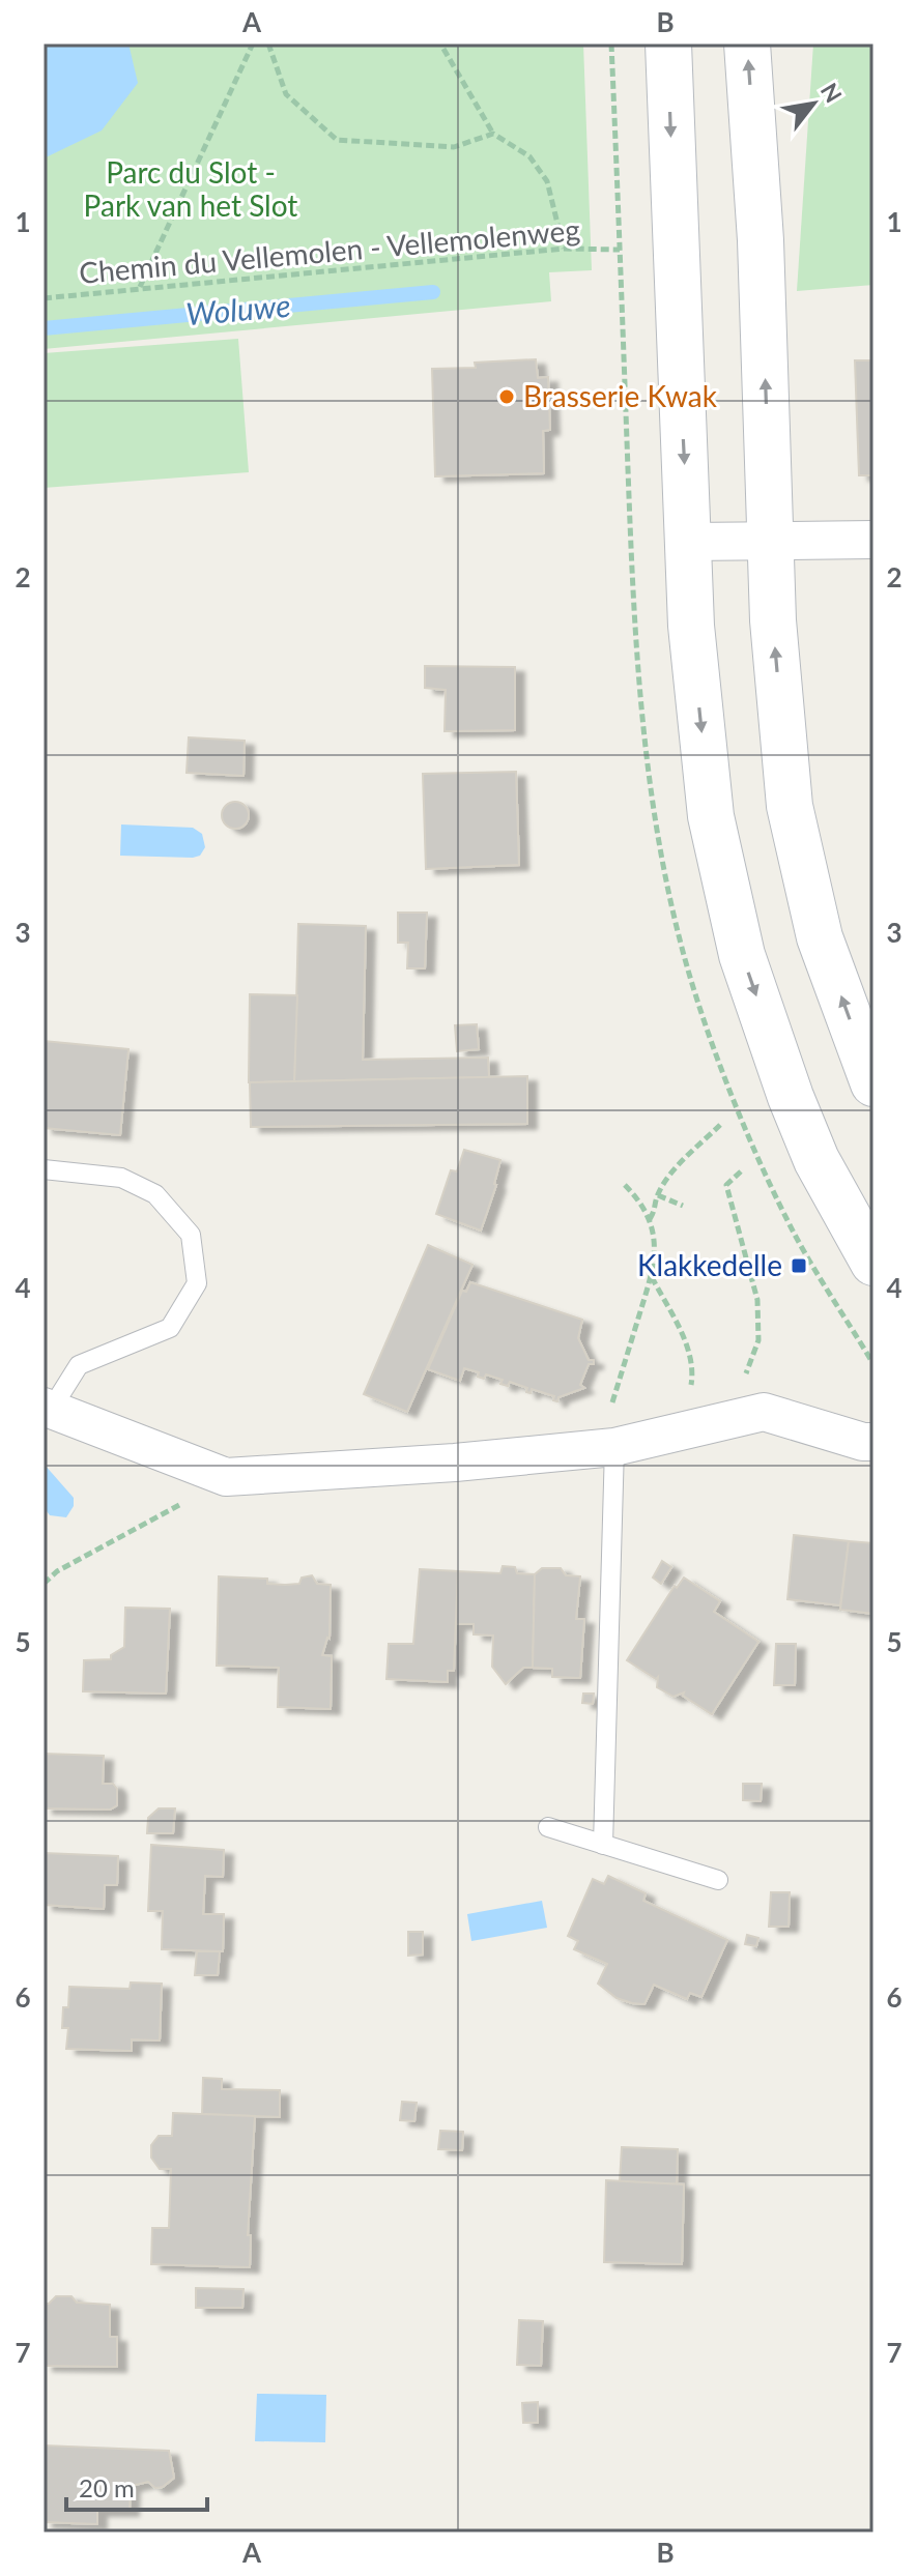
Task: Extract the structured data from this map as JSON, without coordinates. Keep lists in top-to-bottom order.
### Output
{
  "streets": {
    "path": ["Chemin du Vellemolen - Vellemolenweg"]
  },
  "water": ["Woluwe"],
  "parks": ["Parc du Slot - Park van het Slot"],
  "places": {
    "other": ["Brasserie Kwak"],
    "transit": ["Klakkedelle"]
  },
  "scale_bar": "20 m",
  "north": "top right",
  "grid": {
    "columns": ["A", "B"],
    "rows": [
      "1",
      "2",
      "3",
      "4",
      "5",
      "6",
      "7"
    ]
  }
}
